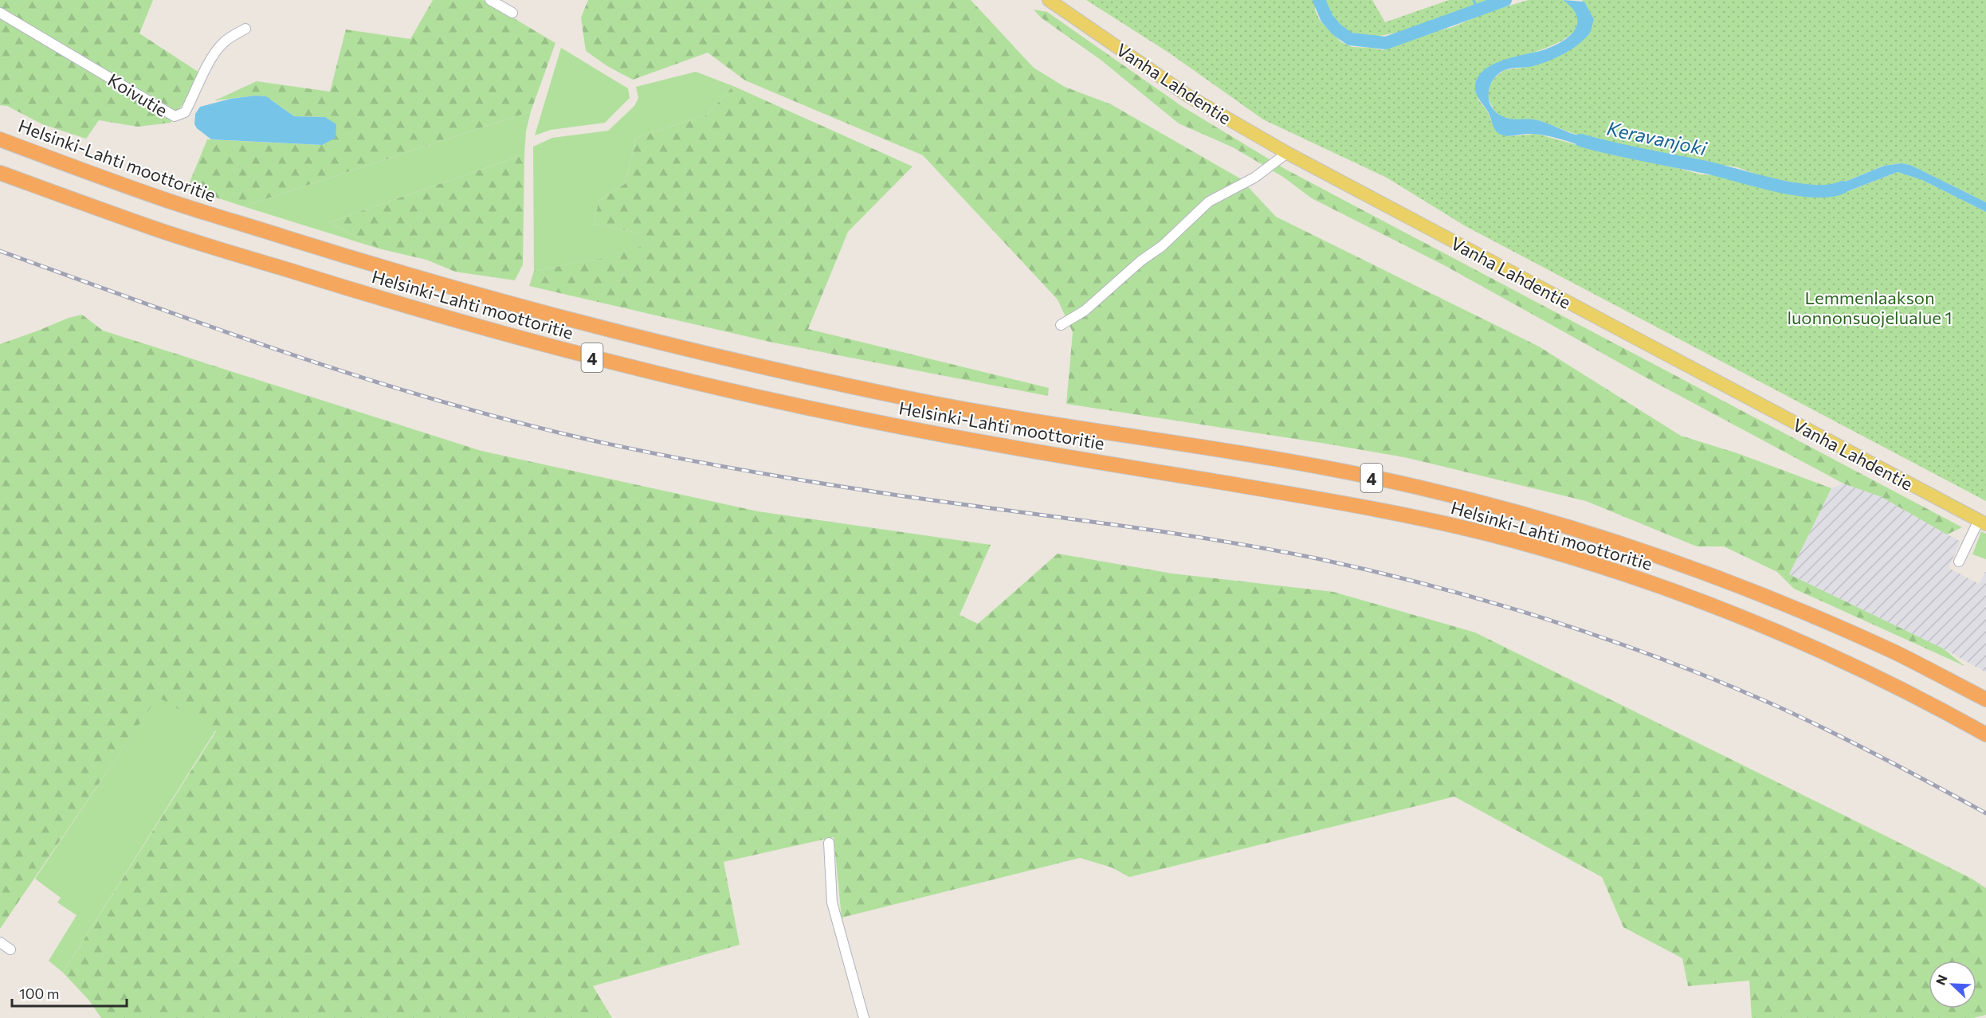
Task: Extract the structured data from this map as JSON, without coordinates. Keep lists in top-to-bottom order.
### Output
{
  "streets": {
    "highway": ["Helsinki-Lahti moottoritie", "4"],
    "main road": ["Vanha Lahdentie"],
    "street": ["Koivutie"]
  },
  "water": ["Keravanjoki"],
  "parks": ["Lemmenlaakson luonnonsuojelualue 1"],
  "scale_bar": "100 m",
  "north": "top left"
}
